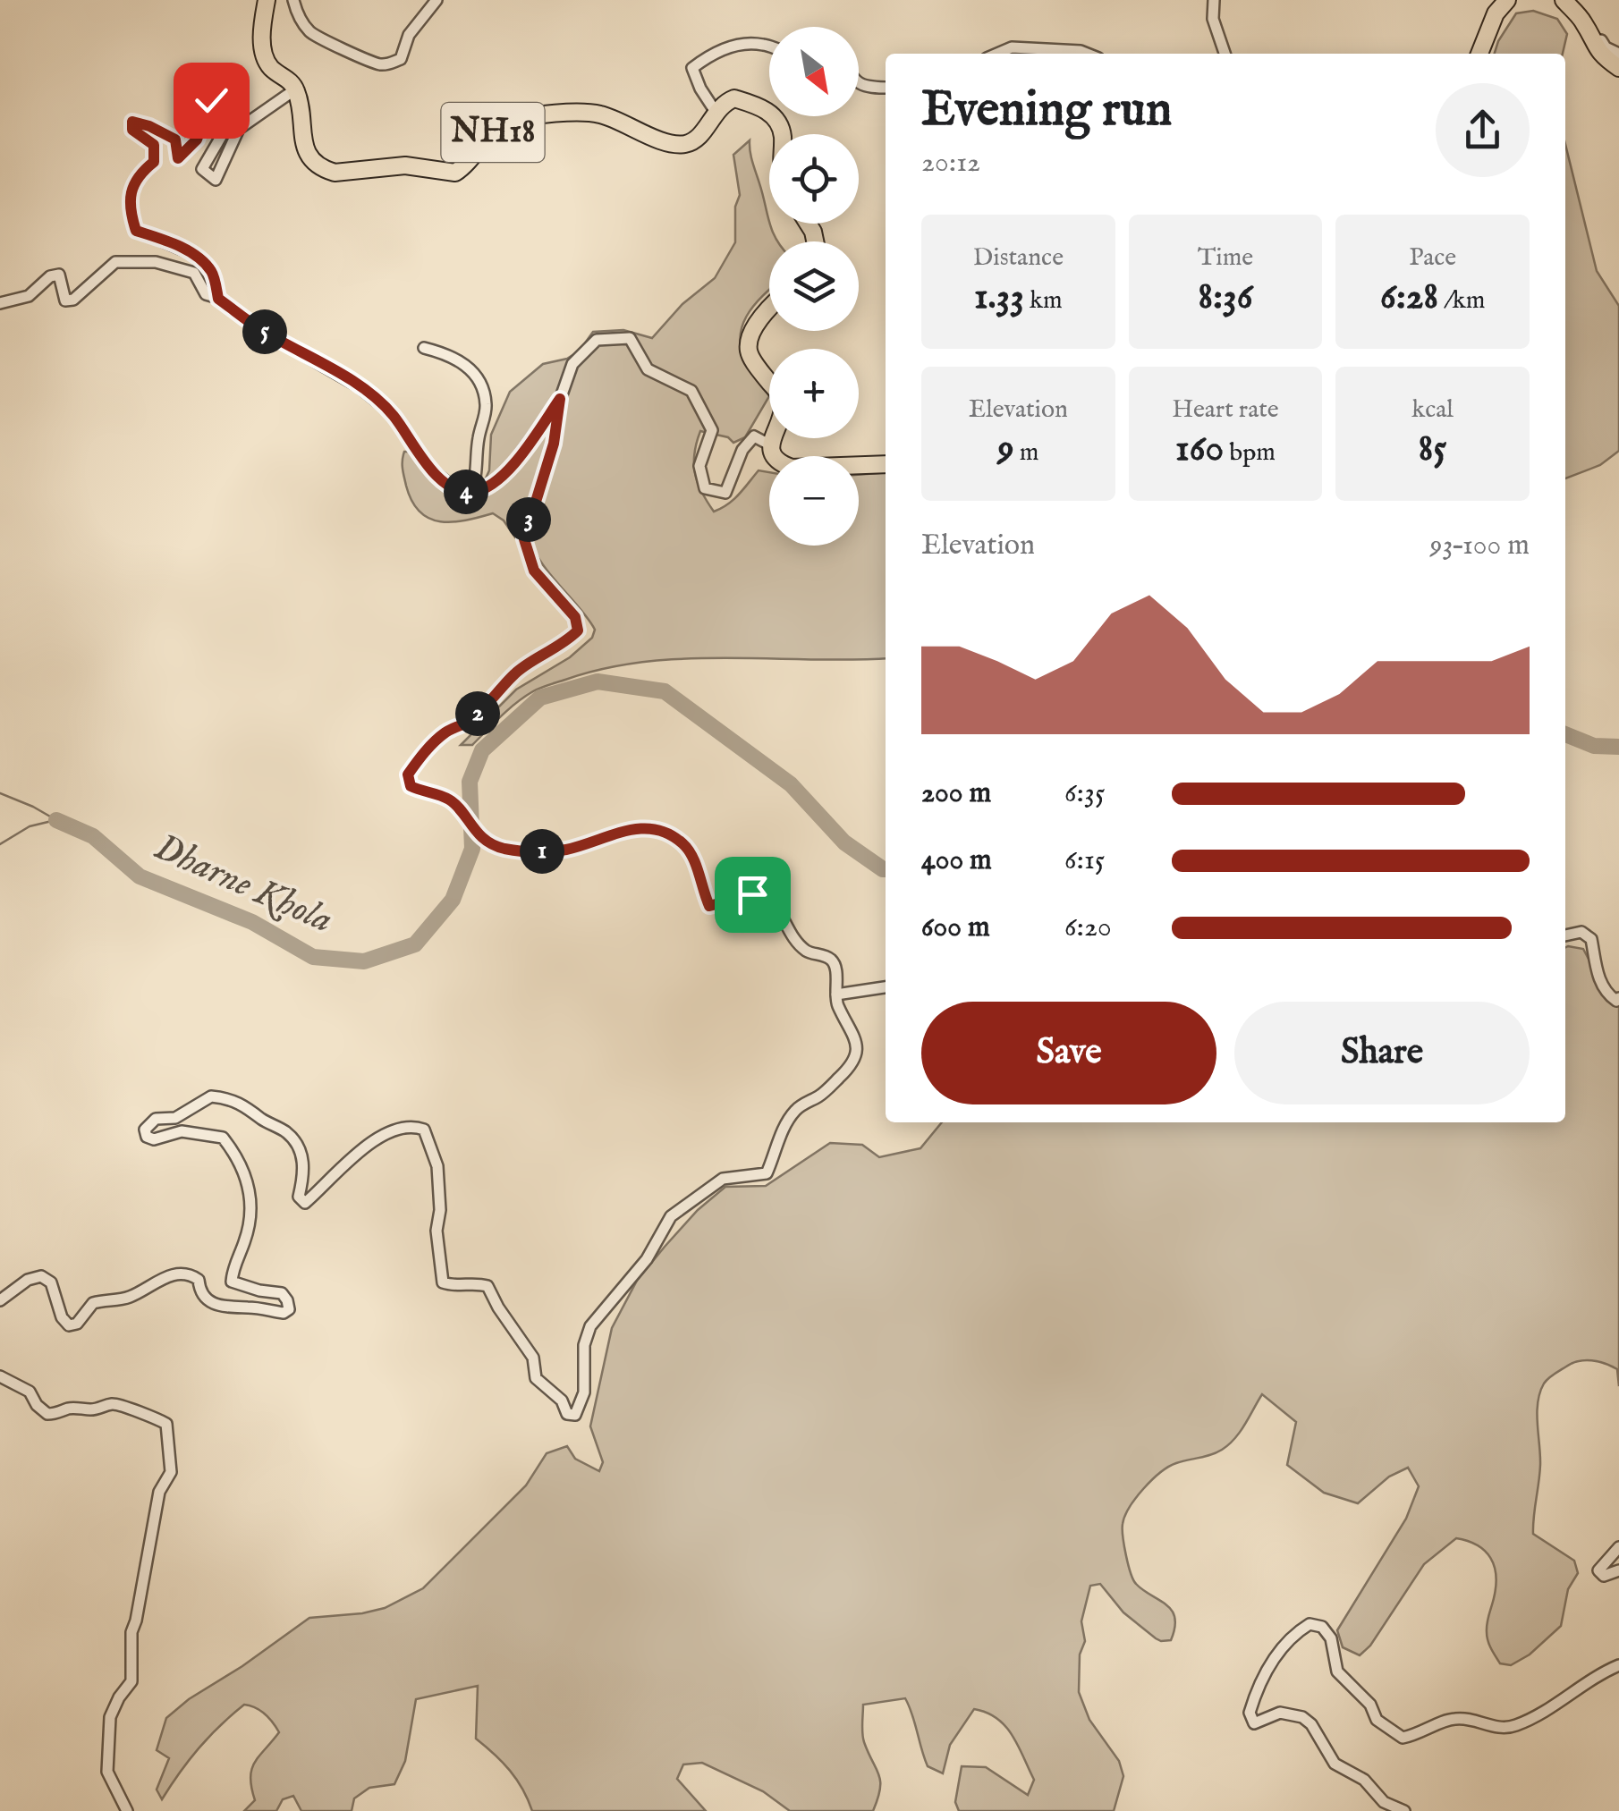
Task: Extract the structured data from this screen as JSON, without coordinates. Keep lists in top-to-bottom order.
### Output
{
  "streets": {
    "main road": ["NH18"]
  },
  "water": ["Dharne Khola"],
  "north": "bottom right",
  "page": {
    "map_buttons": ["+", "−"],
    "heading": ["Evening run", "20:12"],
    "stats": [
      ["Distance", "1.33 km"],
      ["Time", "8:36"],
      ["Pace", "6:28 /km"],
      ["Elevation", "9 m"],
      ["Heart rate", "160 bpm"],
      ["kcal", "85"]
    ],
    "pins": [
      "5",
      "4",
      "3",
      "2",
      "1"
    ],
    "chart": ["Elevation", "93–100 m"],
    "list": [
      {
        "name": "200 m",
        "note": "6:35"
      },
      {
        "name": "400 m",
        "note": "6:15"
      },
      {
        "name": "600 m",
        "note": "6:20"
      }
    ],
    "buttons": ["Save", "Share"]
  }
}
